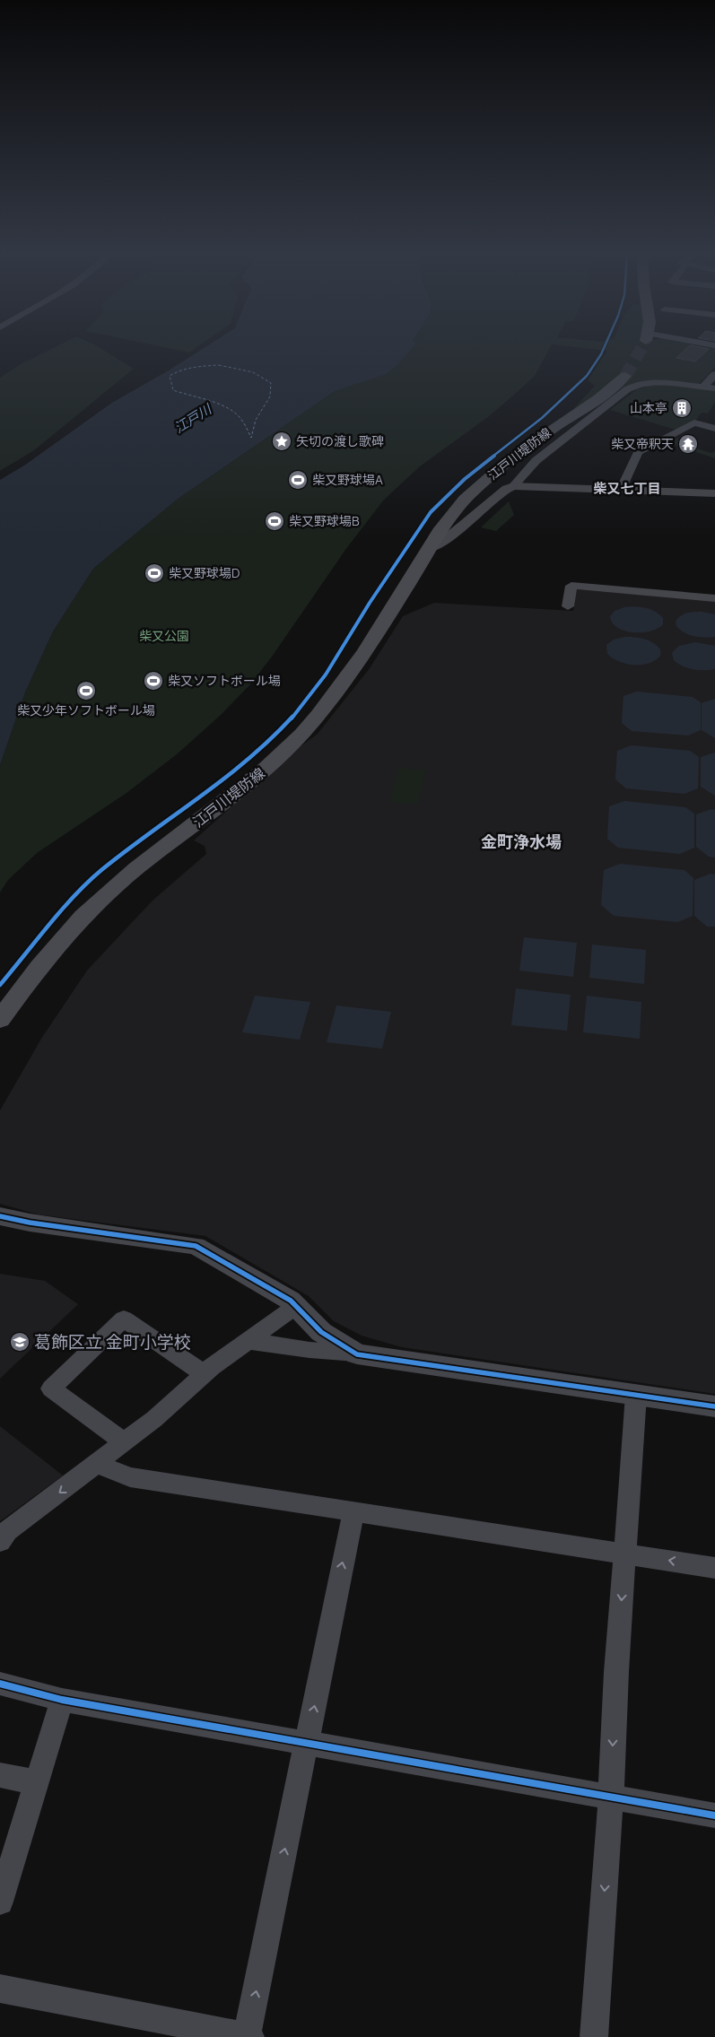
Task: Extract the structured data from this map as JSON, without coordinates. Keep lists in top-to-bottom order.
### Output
{
  "streets": {
    "main road": ["江戸川堤防線"]
  },
  "districts": ["柴又七丁目", "金町浄水場"],
  "water": ["江戸川"],
  "parks": ["柴又公園"],
  "places": {
    "building": ["山本亭"],
    "place": ["矢切の渡し歌碑"],
    "temple": ["柴又帝釈天"],
    "sports": [
      "柴又野球場A",
      "柴又野球場B",
      "柴又野球場D",
      "柴又ソフトボール場",
      "柴又少年ソフトボール場"
    ],
    "school or university": ["葛飾区立 金町小学校"]
  }
}
